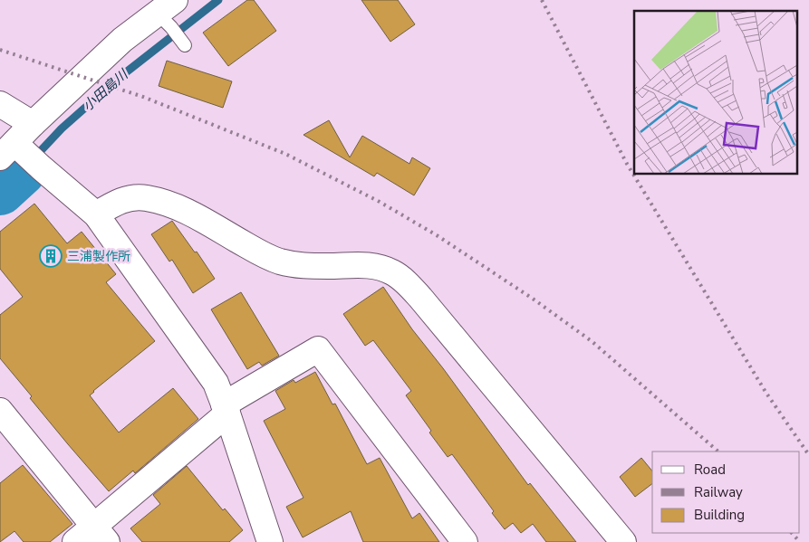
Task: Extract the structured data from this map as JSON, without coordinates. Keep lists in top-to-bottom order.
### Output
{
  "water": ["小田島川"],
  "places": {
    "building": ["三浦製作所"]
  },
  "legend": ["Road", "Railway", "Building"]
}
